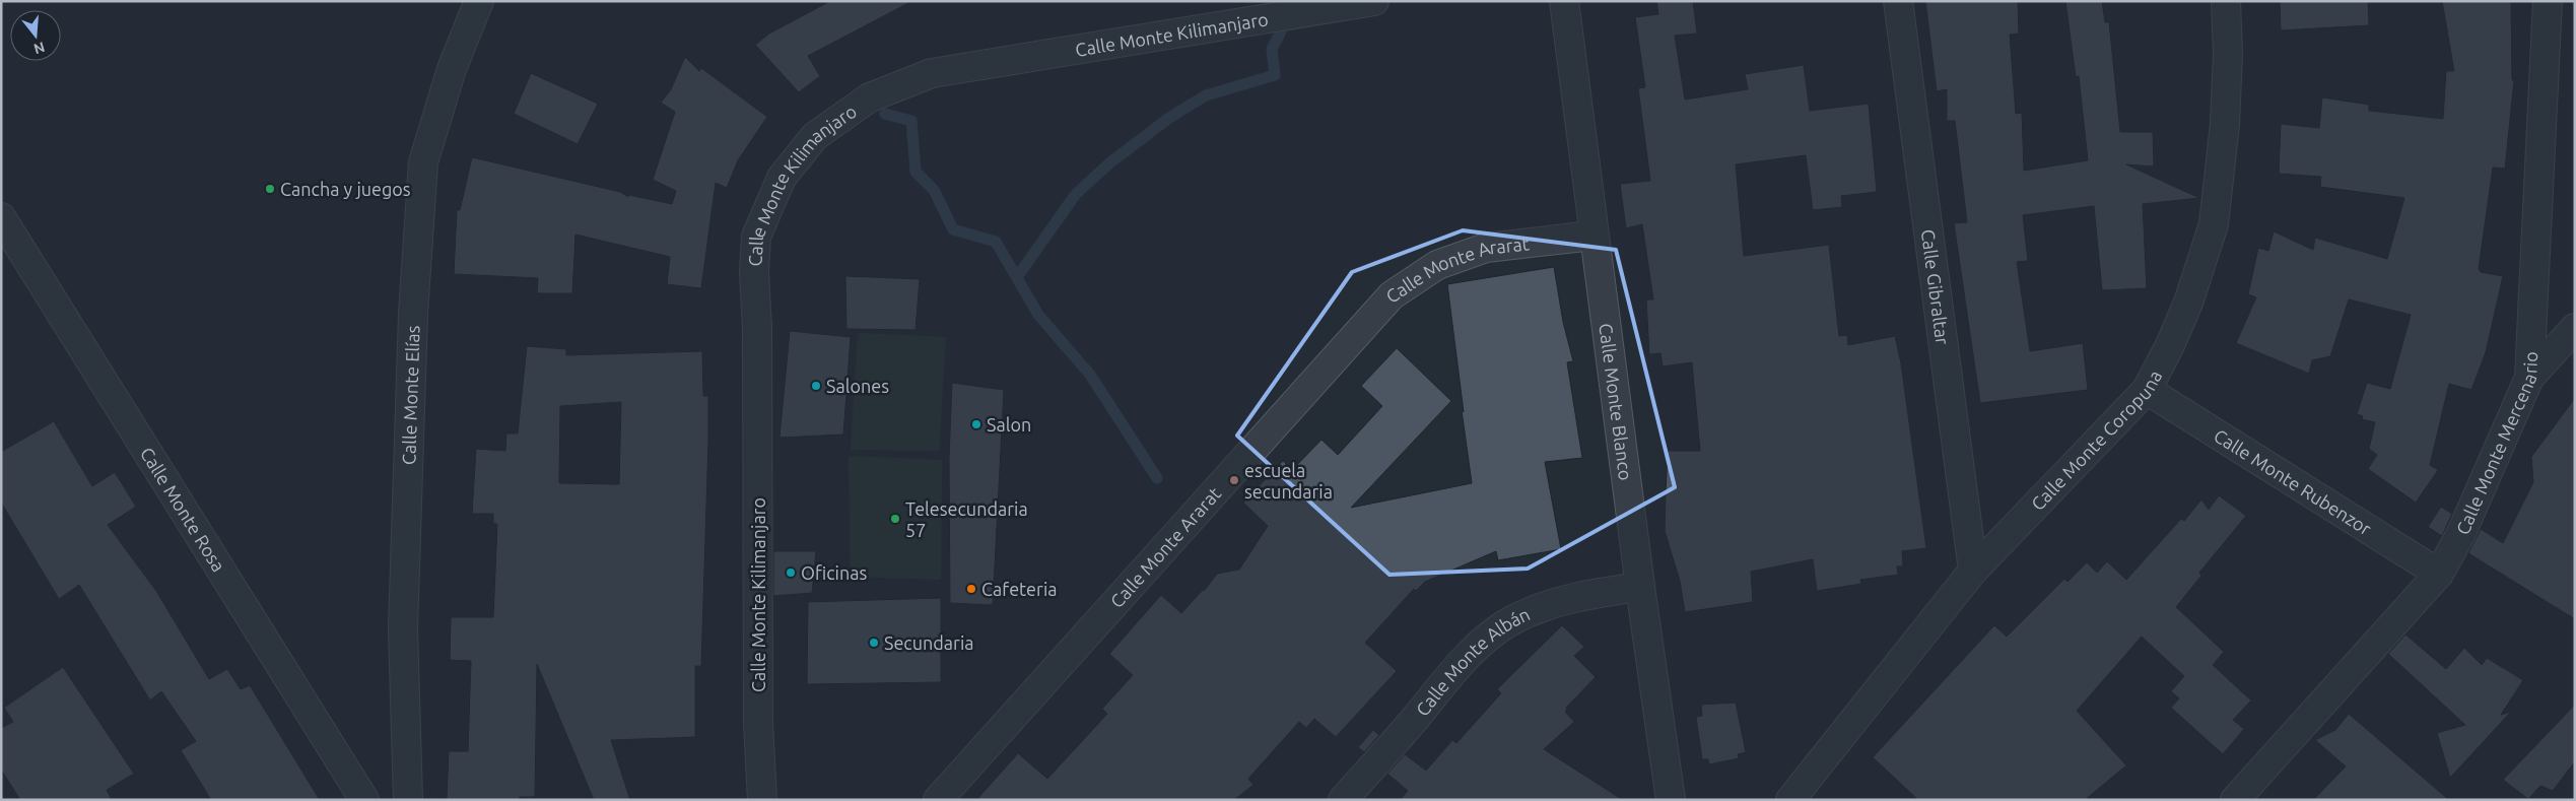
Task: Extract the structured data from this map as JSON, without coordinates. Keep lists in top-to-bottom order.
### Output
{
  "streets": {
    "street": [
      "Calle Monte Kilimanjaro",
      "Calle Monte Ararat",
      "Calle Gibraltar",
      "Calle Monte Elías",
      "Calle Monte Blanco",
      "Calle Monte Coropuna",
      "Calle Monte Mercenario",
      "Calle Monte Rubenzor",
      "Calle Monte Rosa",
      "Calle Monte Albán"
    ]
  },
  "crossings": [
    ["Calle Monte Ararat", "Calle Monte Blanco"],
    ["Calle Gibraltar", "Calle Monte Coropuna"],
    ["Calle Monte Blanco", "Calle Monte Albán"],
    ["Calle Monte Coropuna", "Calle Monte Rubenzor"],
    ["Calle Monte Mercenario", "Calle Monte Rubenzor"]
  ],
  "places": [
    "Cancha y juegos",
    "Salones",
    "Salon",
    "escuela secundaria",
    "Telesecundaria 57",
    "Oficinas",
    "Cafeteria",
    "Secundaria"
  ],
  "north": "bottom"
}
